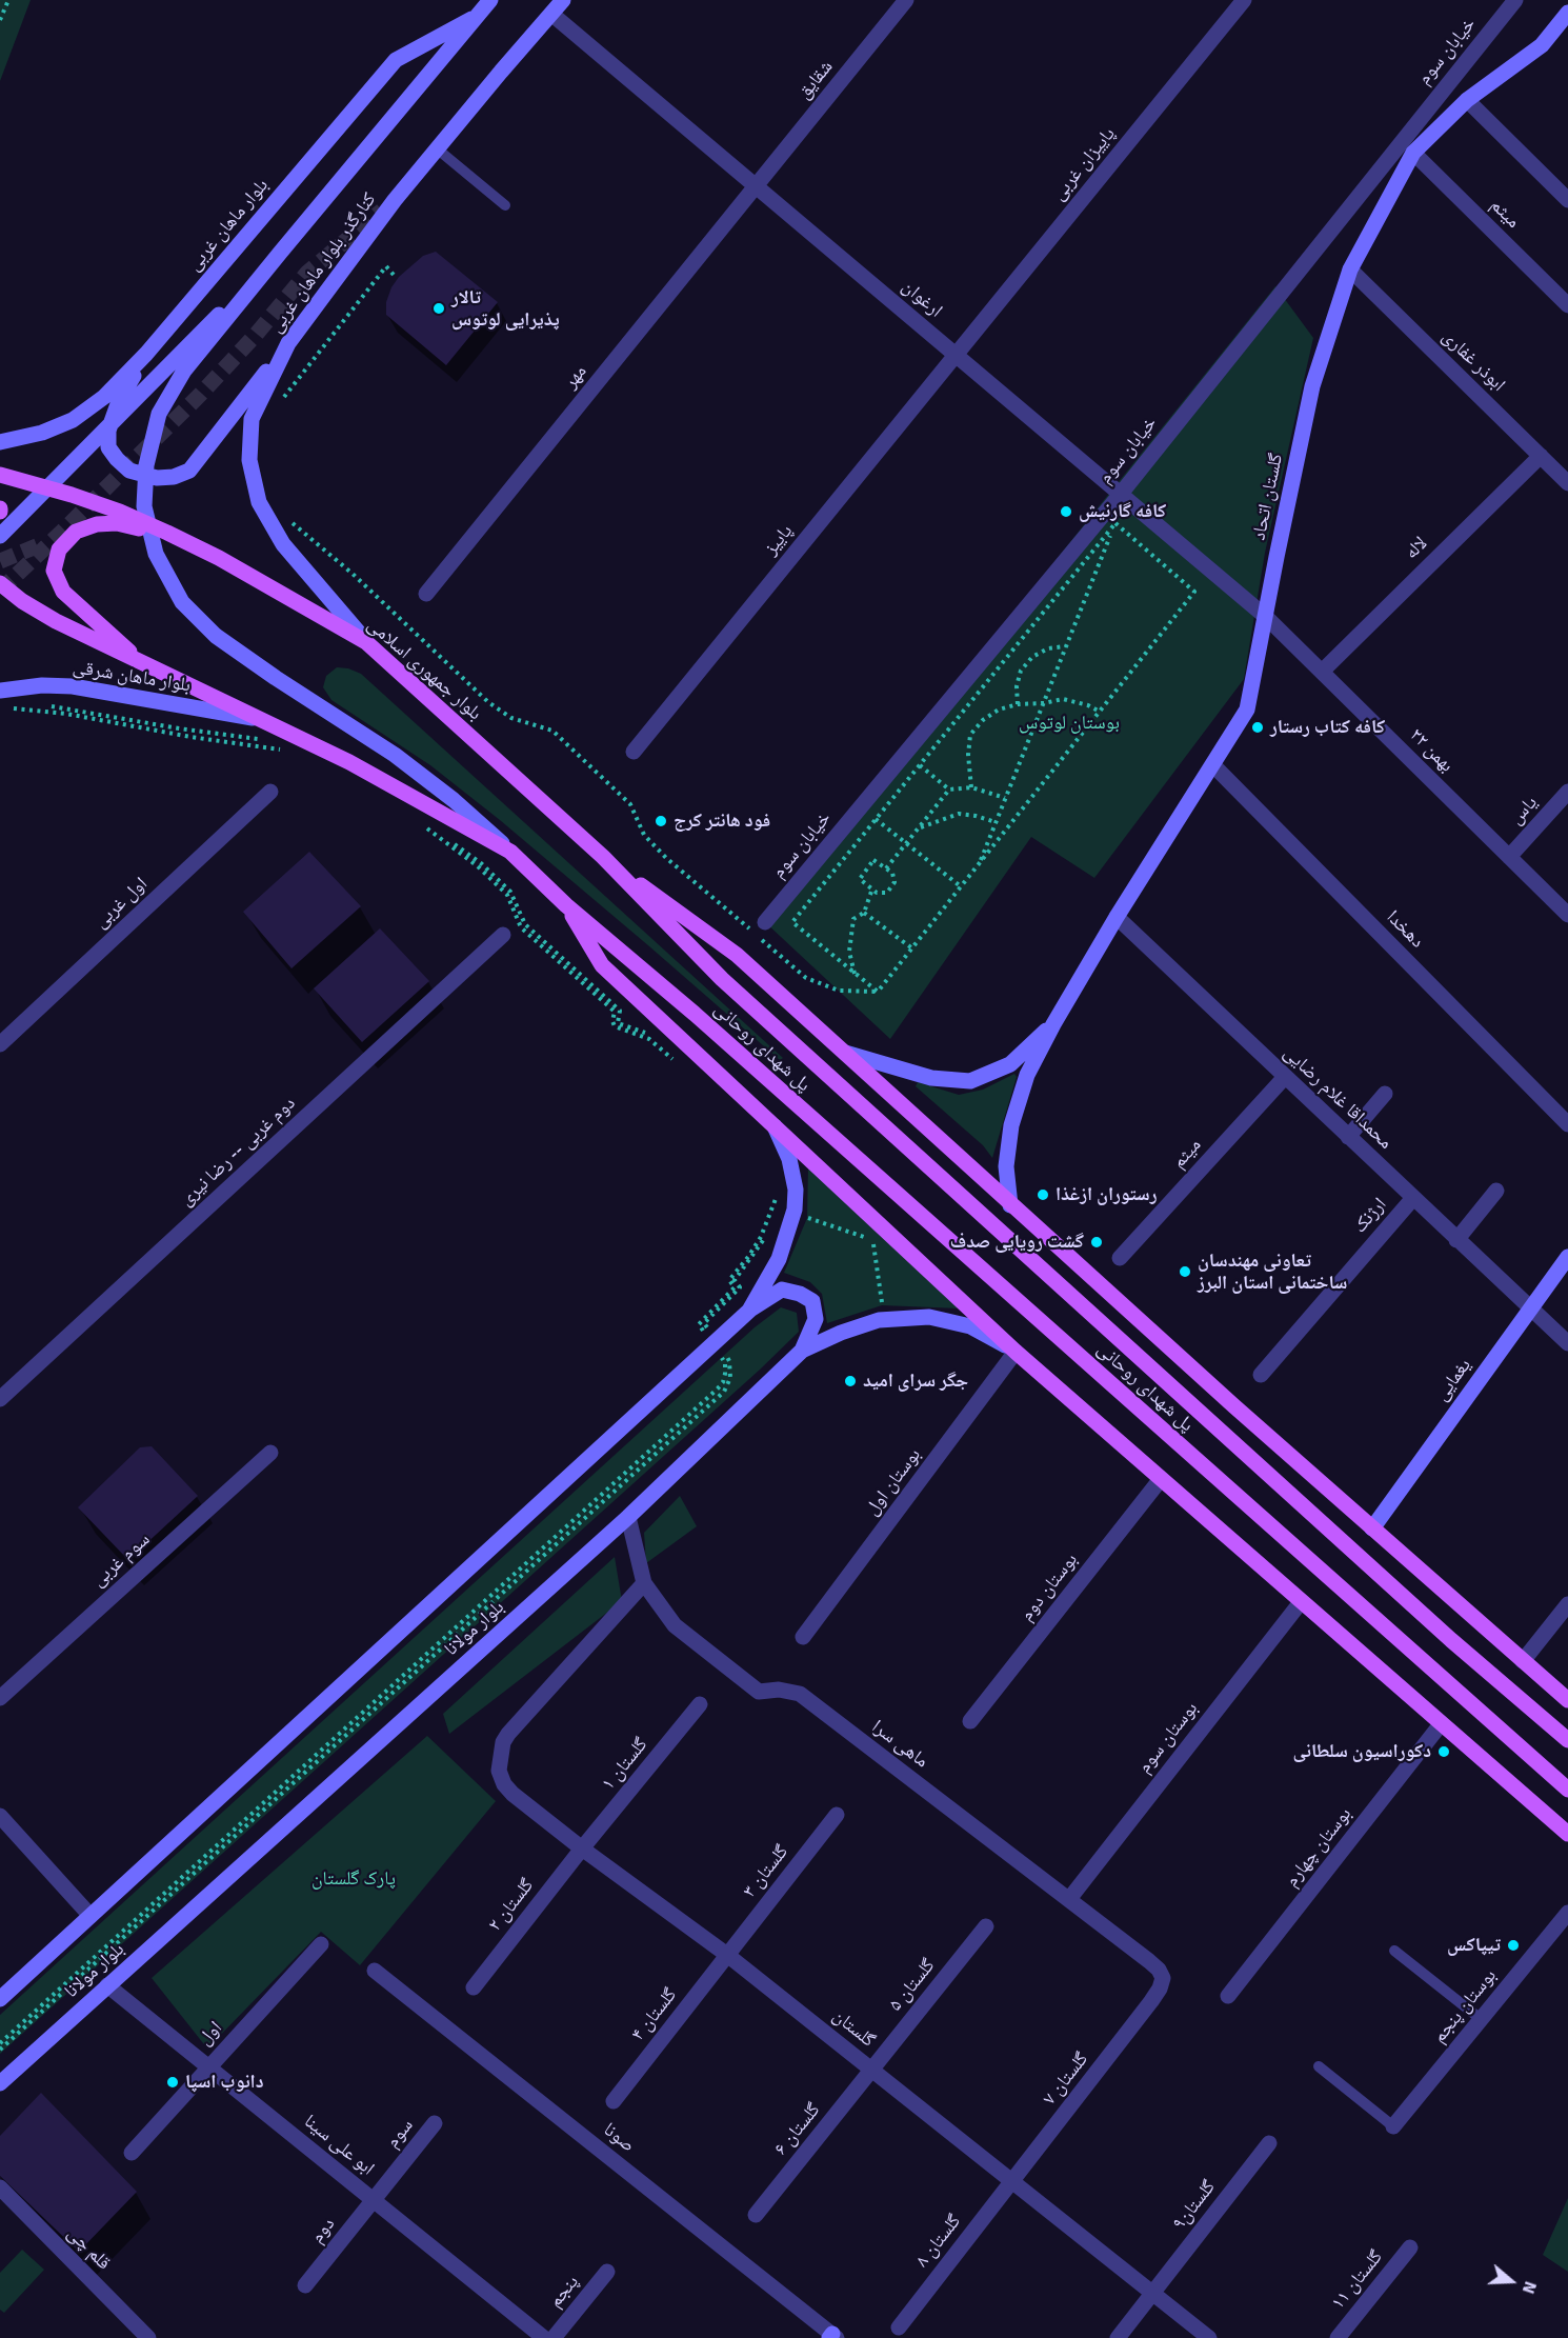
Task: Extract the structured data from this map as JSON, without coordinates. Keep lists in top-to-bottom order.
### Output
{
  "streets": {
    "main road": [
      "بلوار ماهان غربی",
      "کنارگذر بلوار ماهان غربی",
      "گلستان اتحاد",
      "بلوار جمهوری اسلامی",
      "بلوار ماهان شرقی",
      "پل شهدای روحانی",
      "یغمایی",
      "بلوار مولانا"
    ],
    "street": [
      "خیابان سوم",
      "شقایق",
      "پاییزان غربی",
      "میثم",
      "ارغوان",
      "ابوذر غفاری",
      "مهر",
      "پاییز",
      "لاله",
      "۲۲ بهمن",
      "یاس",
      "اول غربی",
      "دهخدا",
      "محمداقا غلام رضایی",
      "دوم غربی -- رضا نیری",
      "ارژنک",
      "بوستان اول",
      "سوم غربی",
      "بوستان دوم",
      "بوستان سوم",
      "ماهی سرا",
      "گلستان ۱",
      "بوستان چهارم",
      "گلستان ۳",
      "گلستان ۲",
      "گلستان ۵",
      "بوستان پنجم",
      "گلستان ۴",
      "گلستان",
      "اول",
      "گلستان ۷",
      "گلستان ۶",
      "سوم",
      "صونا",
      "ابو علی سینا",
      "گلستان۹",
      "دوم",
      "گلستان ۸",
      "قلم چی",
      "گلستان ۱۱",
      "پنجم"
    ]
  },
  "crossings": [
    ["خیابان سوم", "ارغوان"],
    ["شقایق", "ارغوان"],
    ["شقایق", "مهر"],
    ["پاییزان غربی", "ارغوان"],
    ["پاییزان غربی", "پاییز"],
    ["میثم", "گلستان اتحاد"],
    ["میثم", "محمداقا غلام رضایی"],
    ["کنارگذر بلوار ماهان غربی", "ارغوان"],
    ["کنارگذر بلوار ماهان غربی", "بلوار جمهوری اسلامی"],
    ["ارغوان", "مهر"],
    ["ارغوان", "گلستان اتحاد"],
    ["ارغوان", "پاییز"],
    ["ارغوان", "۲۲ بهمن"],
    ["ابوذر غفاری", "گلستان اتحاد"],
    ["ابوذر غفاری", "لاله"],
    ["گلستان اتحاد", "۲۲ بهمن"],
    ["گلستان اتحاد", "دهخدا"],
    ["گلستان اتحاد", "محمداقا غلام رضایی"],
    ["لاله", "۲۲ بهمن"],
    ["بلوار جمهوری اسلامی", "پل شهدای روحانی"],
    ["۲۲ بهمن", "یاس"],
    ["محمداقا غلام رضایی", "ارژنک"],
    ["محمداقا غلام رضایی", "یغمایی"],
    ["بوستان اول", "بلوار مولانا"],
    ["بلوار مولانا", "ماهی سرا"],
    ["بلوار مولانا", "ابو علی سینا"],
    ["بوستان سوم", "ماهی سرا"],
    ["ماهی سرا", "گلستان"],
    ["ماهی سرا", "گلستان ۷"],
    ["گلستان ۱", "گلستان ۲"],
    ["گلستان ۱", "گلستان"],
    ["گلستان ۳", "گلستان ۴"],
    ["گلستان ۳", "گلستان"],
    ["گلستان ۲", "گلستان"],
    ["گلستان ۵", "گلستان"],
    ["گلستان ۵", "گلستان ۶"],
    ["گلستان ۴", "گلستان"],
    ["گلستان", "گلستان ۷"],
    ["گلستان", "گلستان ۶"],
    ["گلستان", "گلستان۹"],
    ["گلستان", "گلستان ۸"],
    ["اول", "ابو علی سینا"],
    ["گلستان ۷", "گلستان ۸"],
    ["سوم", "ابو علی سینا"],
    ["سوم", "دوم"],
    ["ابو علی سینا", "دوم"]
  ],
  "parks": ["بوستان لوتوس", "پارک گلستان"],
  "places": [
    "تالار پذیرایی لوتوس",
    "کافه گارنیش",
    "کافه کتاب رستار",
    "فود هانتر کرج",
    "رستوران ازغذا",
    "گشت رویایی صدف",
    "تعاونی مهندسان ساختمانی استان البرز",
    "جگر سرای امید",
    "دکوراسیون سلطانی",
    "تیپاکس",
    "دانوب اسپا"
  ],
  "north": "right"
}
